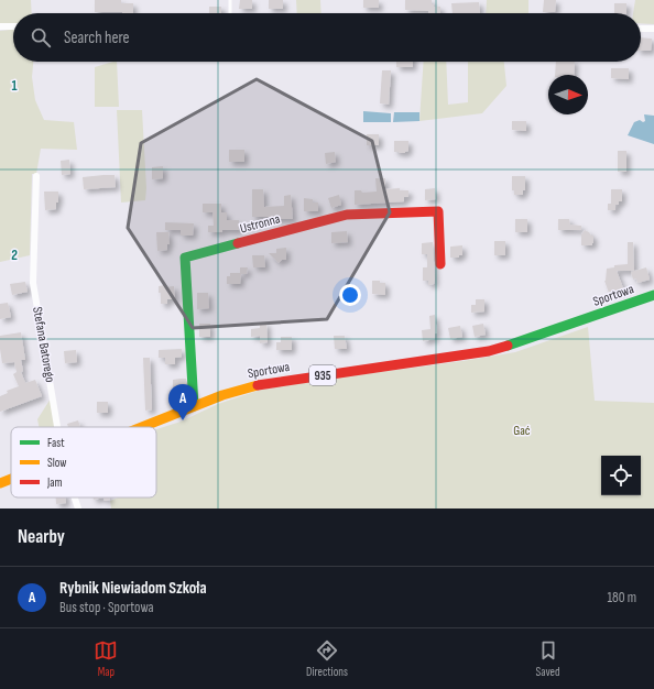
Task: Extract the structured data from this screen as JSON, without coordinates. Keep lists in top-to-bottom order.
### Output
{
  "streets": {
    "main road": ["Ustronna", "Sportowa", "935"],
    "street": ["Stefana Batorego"]
  },
  "crossings": [
    ["Ustronna", "Sportowa"]
  ],
  "parks": ["Gać"],
  "legend": ["Fast", "Slow", "Jam"],
  "north": "right",
  "page": {
    "search": "Search here",
    "pins": "A",
    "heading": "Nearby",
    "list": [
      {
        "mark": "A",
        "name": "Rybnik Niewiadom Szkoła",
        "note": "Bus stop · Sportowa",
        "value": "180 m"
      }
    ],
    "nav": ["Map", "Directions", "Saved"]
  },
  "grid": {
    "rows": ["1", "2"]
  }
}
